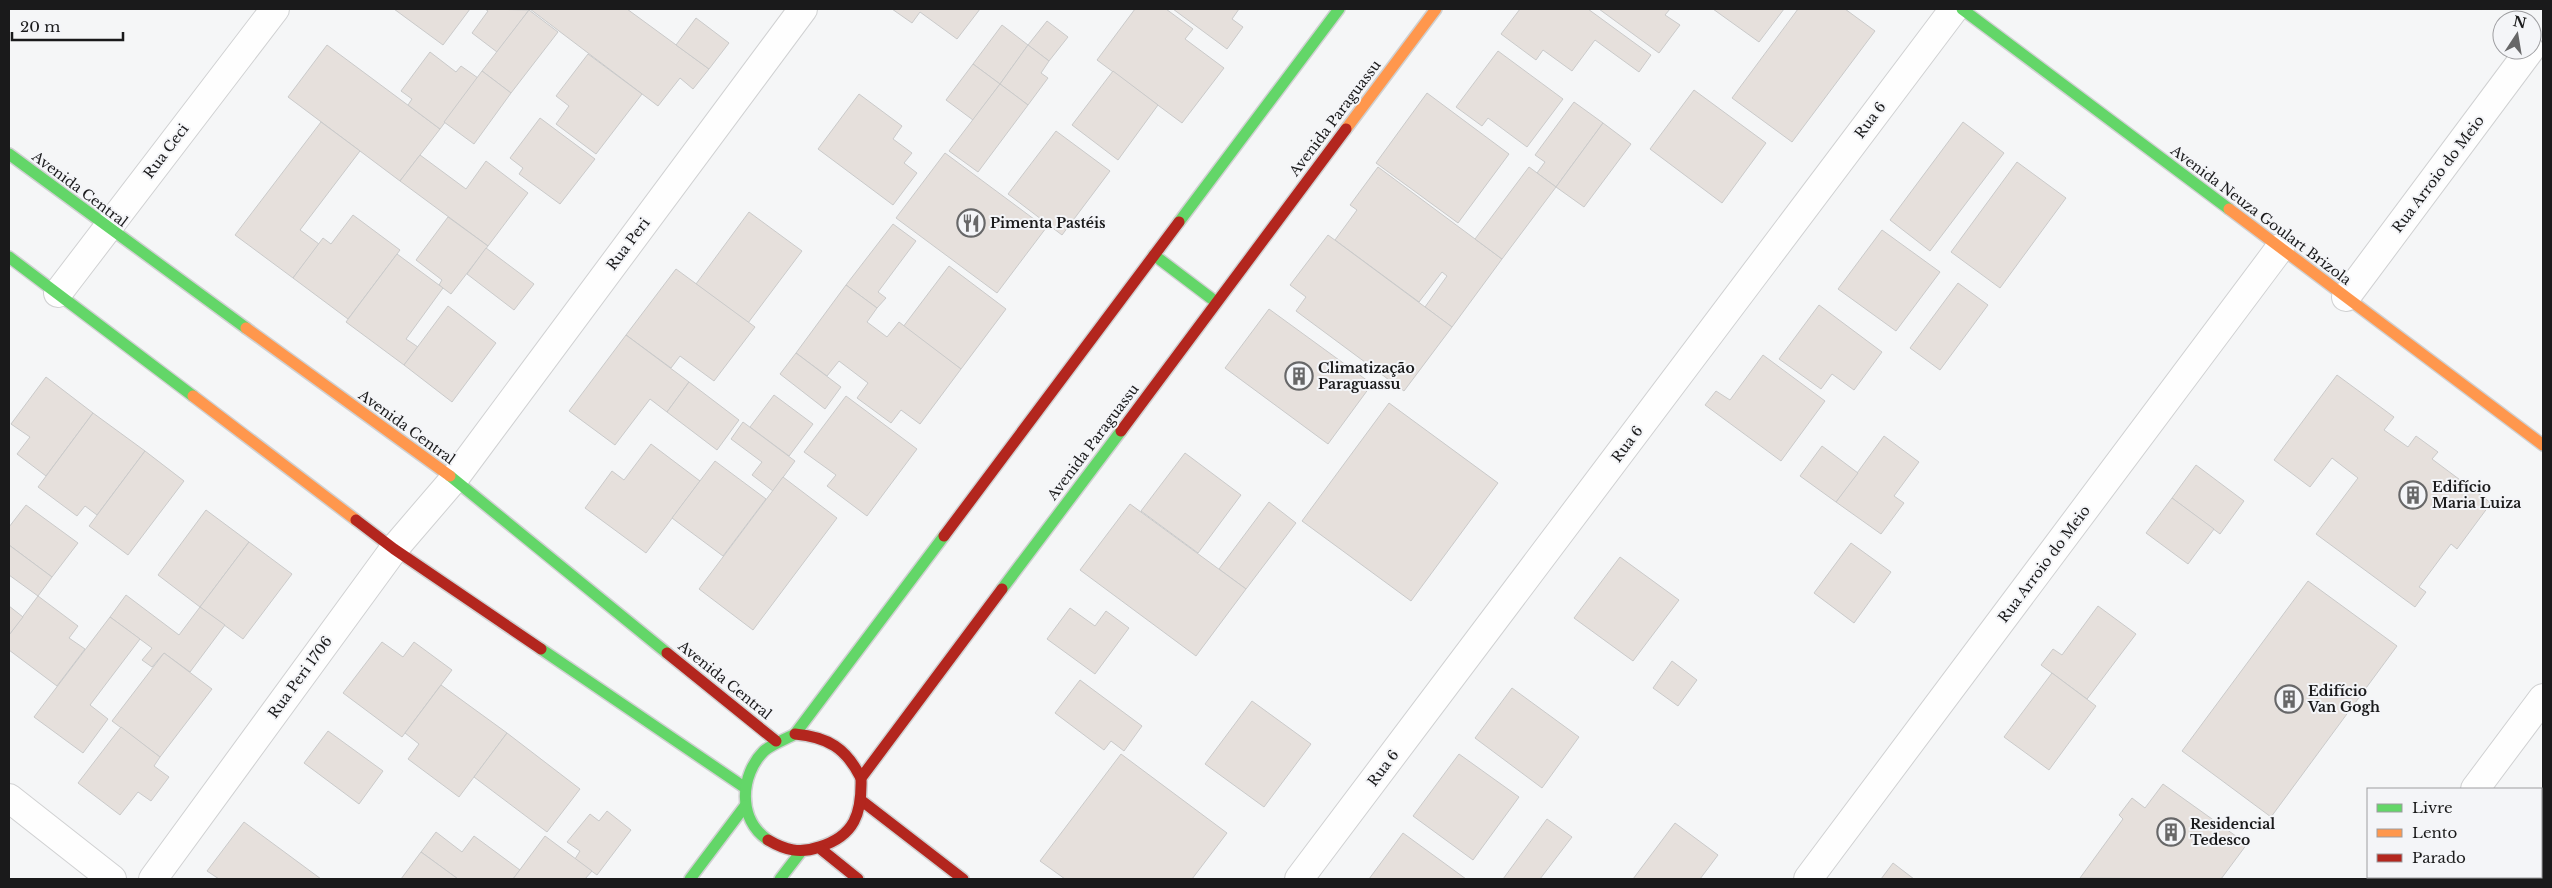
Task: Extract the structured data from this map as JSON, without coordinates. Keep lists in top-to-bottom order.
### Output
{
  "streets": {
    "main road": ["Avenida Paraguassu", "Avenida Central", "Avenida Neuza Goulart Brizola"],
    "street": [
      "Rua 6",
      "Rua Ceci",
      "Rua Arroio do Meio",
      "Rua Peri",
      "Rua Peri 1706"
    ]
  },
  "crossings": [
    ["Avenida Paraguassu", "Avenida Central"],
    ["Rua Ceci", "Avenida Central"],
    ["Rua Arroio do Meio", "Avenida Neuza Goulart Brizola"],
    ["Avenida Central", "Rua Peri"],
    ["Avenida Central", "Rua Peri 1706"],
    ["Rua Peri", "Rua Peri 1706"]
  ],
  "places": {
    "restaurant": ["Pimenta Pastéis"],
    "building": [
      "Climatização Paraguassu",
      "Edifício Maria Luiza",
      "Edifício Van Gogh",
      "Residencial Tedesco"
    ]
  },
  "legend": ["Livre", "Lento", "Parado"],
  "scale_bar": "20 m",
  "north": "top"
}
